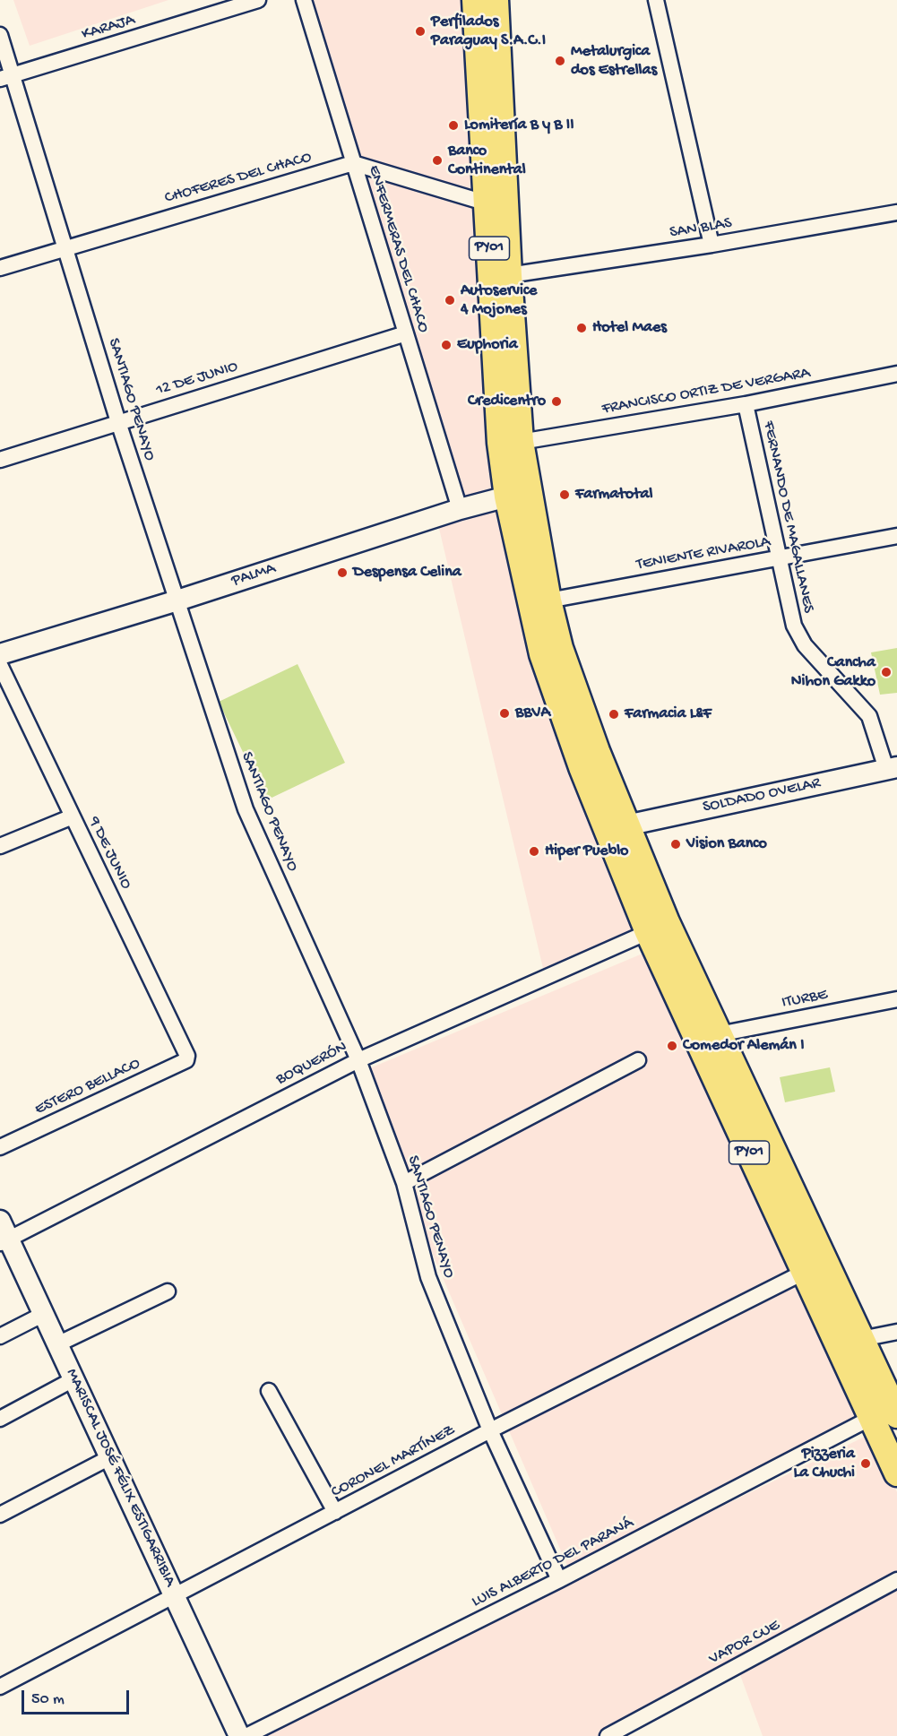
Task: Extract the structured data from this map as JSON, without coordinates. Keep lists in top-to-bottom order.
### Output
{
  "streets": {
    "highway": ["PY01"],
    "street": [
      "KARAJA",
      "CHOFERES DEL CHACO",
      "SAN BLAS",
      "ENFERMERAS DEL CHACO",
      "12 DE JUNIO",
      "FRANCISCO ORTIZ DE VERGARA",
      "SANTIAGO PENAYO",
      "FERNANDO DE MAGALLANES",
      "TENIENTE RIVAROLA",
      "PALMA",
      "SOLDADO OVELAR",
      "9 DE JUNIO",
      "ITURBE",
      "BOQUERÓN",
      "ESTERO BELLACO",
      "CORONEL MARTÍNEZ",
      "MARISCAL JOSÉ FÉLIX ESTIGARRIBIA",
      "LUIS ALBERTO DEL PARANÁ",
      "VAPOR CUE"
    ]
  },
  "crossings": [
    ["KARAJA", "SANTIAGO PENAYO"],
    ["CHOFERES DEL CHACO", "ENFERMERAS DEL CHACO"],
    ["CHOFERES DEL CHACO", "SANTIAGO PENAYO"],
    ["SAN BLAS", "PY01"],
    ["PY01", "FRANCISCO ORTIZ DE VERGARA"],
    ["PY01", "TENIENTE RIVAROLA"],
    ["PY01", "PALMA"],
    ["PY01", "SOLDADO OVELAR"],
    ["PY01", "ITURBE"],
    ["PY01", "BOQUERÓN"],
    ["PY01", "CORONEL MARTÍNEZ"],
    ["PY01", "LUIS ALBERTO DEL PARANÁ"],
    ["ENFERMERAS DEL CHACO", "12 DE JUNIO"],
    ["ENFERMERAS DEL CHACO", "PALMA"],
    ["12 DE JUNIO", "SANTIAGO PENAYO"],
    ["FRANCISCO ORTIZ DE VERGARA", "FERNANDO DE MAGALLANES"],
    ["SANTIAGO PENAYO", "PALMA"],
    ["SANTIAGO PENAYO", "BOQUERÓN"],
    ["SANTIAGO PENAYO", "CORONEL MARTÍNEZ"],
    ["SANTIAGO PENAYO", "LUIS ALBERTO DEL PARANÁ"],
    ["FERNANDO DE MAGALLANES", "TENIENTE RIVAROLA"],
    ["FERNANDO DE MAGALLANES", "SOLDADO OVELAR"],
    ["9 DE JUNIO", "ESTERO BELLACO"],
    ["BOQUERÓN", "MARISCAL JOSÉ FÉLIX ESTIGARRIBIA"],
    ["CORONEL MARTÍNEZ", "MARISCAL JOSÉ FÉLIX ESTIGARRIBIA"]
  ],
  "places": [
    "Perfilados Paraguay S.A.C.I",
    "Metalurgica dos Estrellas",
    "Lomitería B y B II",
    "Banco Continental",
    "Autoservice 4 Mojones",
    "Hotel Maes",
    "Euphoria",
    "Credicentro",
    "Farmatotal",
    "Despensa Celina",
    "Cancha Nihon Gakko",
    "BBVA",
    "Farmacia L&F",
    "Vision Banco",
    "Hiper Pueblo",
    "Comedor Alemán I",
    "Pizzeria La Chuchi"
  ],
  "scale_bar": "50 m"
}
